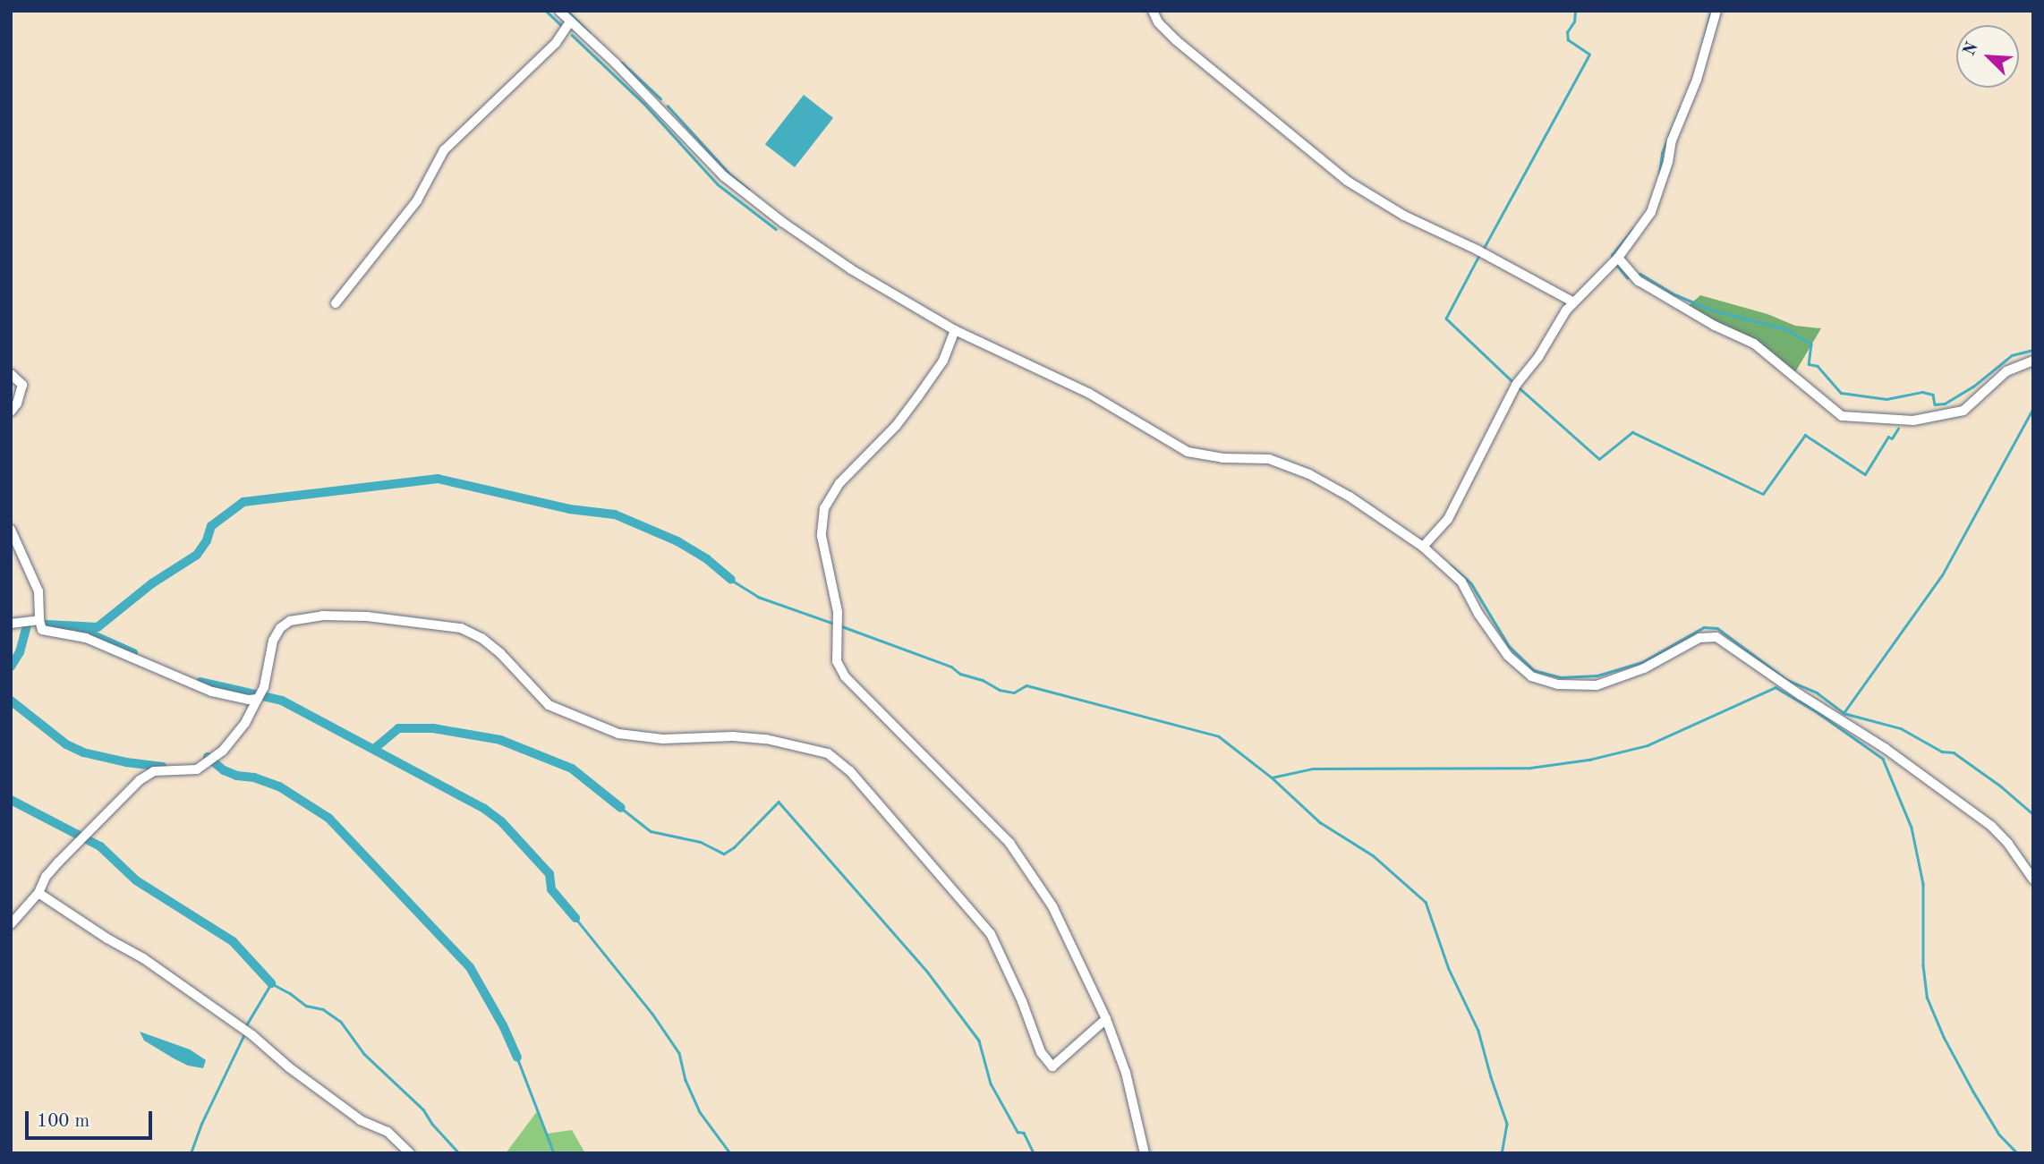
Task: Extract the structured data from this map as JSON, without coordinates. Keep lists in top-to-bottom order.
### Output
{
  "scale_bar": "100 m",
  "north": "top left"
}
